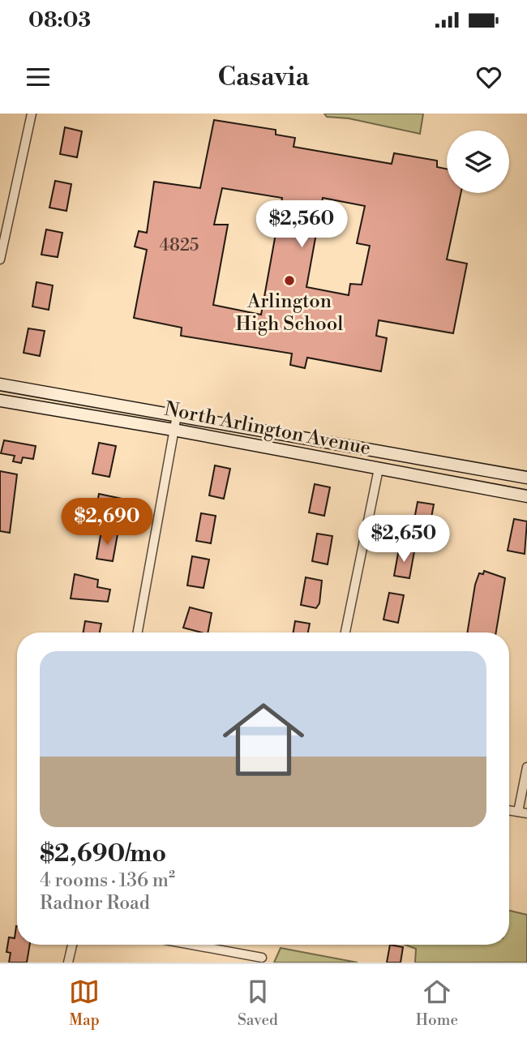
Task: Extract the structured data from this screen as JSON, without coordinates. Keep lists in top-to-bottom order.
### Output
{
  "streets": {
    "main road": ["North Arlington Avenue"]
  },
  "places": ["Arlington High School"],
  "house_numbers": ["4825"],
  "page": {
    "status": "08:03",
    "header": "Casavia",
    "price": ["$2,560", "$2,690", "$2,650"],
    "list": [
      {
        "name": "$2,690/mo",
        "note": "4 rooms · 136 m² · Radnor Road"
      }
    ],
    "tabs": ["Map", "Saved", "Home"]
  }
}
